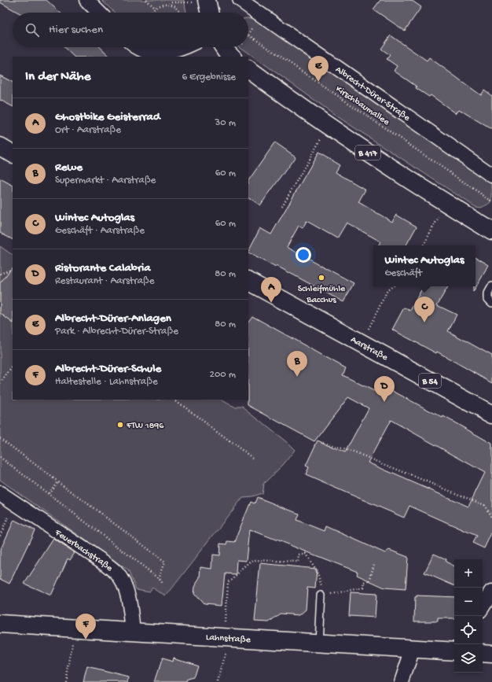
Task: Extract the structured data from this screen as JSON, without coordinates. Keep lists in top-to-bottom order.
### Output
{
  "streets": {
    "main road": [
      "B 417",
      "Aarstraße",
      "B 54",
      "Lahnstraße"
    ],
    "street": ["Albrecht-Dürer-Straße", "Feuerbachstraße"],
    "path": ["Kirschbaumallee"]
  },
  "crossings": [
    ["Feuerbachstraße", "Lahnstraße"]
  ],
  "places": ["Schleifmühle Bacchus", "FTW 1896"],
  "page": {
    "search": "Hier suchen",
    "pins": [
      "E",
      "A",
      "C",
      "B",
      "D",
      "F"
    ],
    "heading": ["In der Nähe", "6 Ergebnisse"],
    "list": [
      {
        "mark": "A",
        "name": "Ghostbike Geisterrad",
        "note": "Ort · Aarstraße",
        "value": "30 m"
      },
      {
        "mark": "B",
        "name": "Rewe",
        "note": "Supermarkt · Aarstraße",
        "value": "60 m"
      },
      {
        "mark": "C",
        "name": "Wintec Autoglas",
        "note": "Geschäft · Aarstraße",
        "value": "60 m"
      },
      {
        "mark": "D",
        "name": "Ristorante Calabria",
        "note": "Restaurant · Aarstraße",
        "value": "80 m"
      },
      {
        "mark": "E",
        "name": "Albrecht-Dürer-Anlagen",
        "note": "Park · Albrecht-Dürer-Straße",
        "value": "80 m"
      },
      {
        "mark": "F",
        "name": "Albrecht-Dürer-Schule",
        "note": "Haltestelle · Lahnstraße",
        "value": "200 m"
      }
    ],
    "popup": ["Wintec Autoglas", "Geschäft"],
    "map_buttons": ["+", "−"]
  }
}
